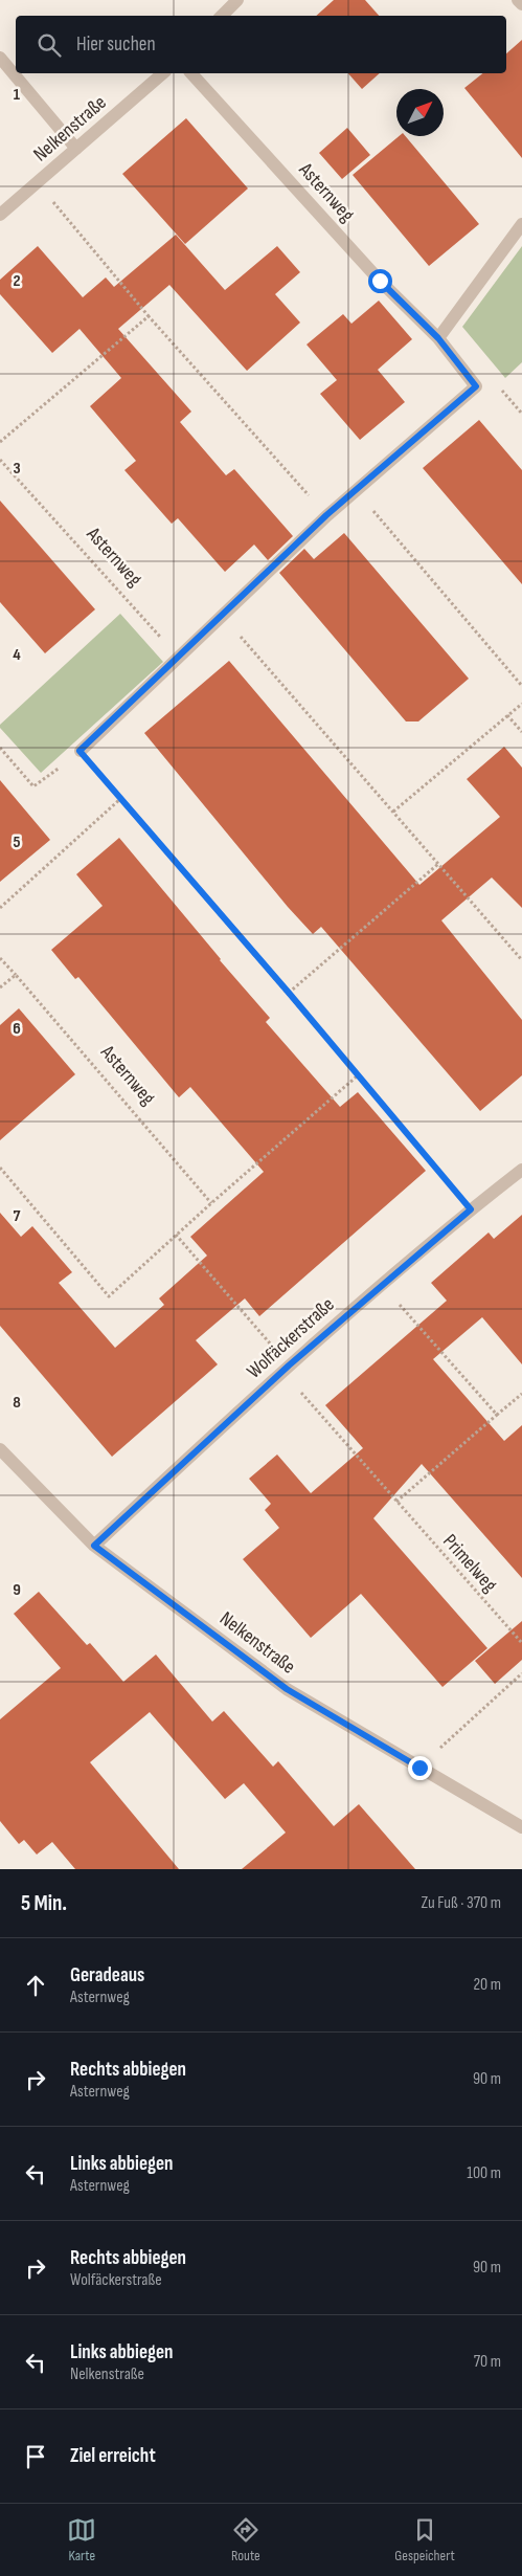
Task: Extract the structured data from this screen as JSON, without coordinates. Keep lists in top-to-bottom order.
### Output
{
  "streets": {
    "street": ["Nelkenstraße", "Asternweg", "Wolfäckerstraße"],
    "path": ["Primelweg"]
  },
  "crossings": [
    ["Nelkenstraße", "Wolfäckerstraße"],
    ["Wolfäckerstraße", "Primelweg"]
  ],
  "north": "top right",
  "page": {
    "search": "Hier suchen",
    "heading": ["5 Min.", "Zu Fuß · 370 m"],
    "list": [
      ["Geradeaus", "Asternweg", "20 m"],
      ["Rechts abbiegen", "Asternweg", "90 m"],
      ["Links abbiegen", "Asternweg", "100 m"],
      ["Rechts abbiegen", "Wolfäckerstraße", "90 m"],
      ["Links abbiegen", "Nelkenstraße", "70 m"],
      "Ziel erreicht"
    ],
    "nav": ["Karte", "Route", "Gespeichert"]
  },
  "grid": {
    "rows": [
      "1",
      "2",
      "3",
      "4",
      "5",
      "6",
      "7",
      "8",
      "9"
    ]
  }
}
